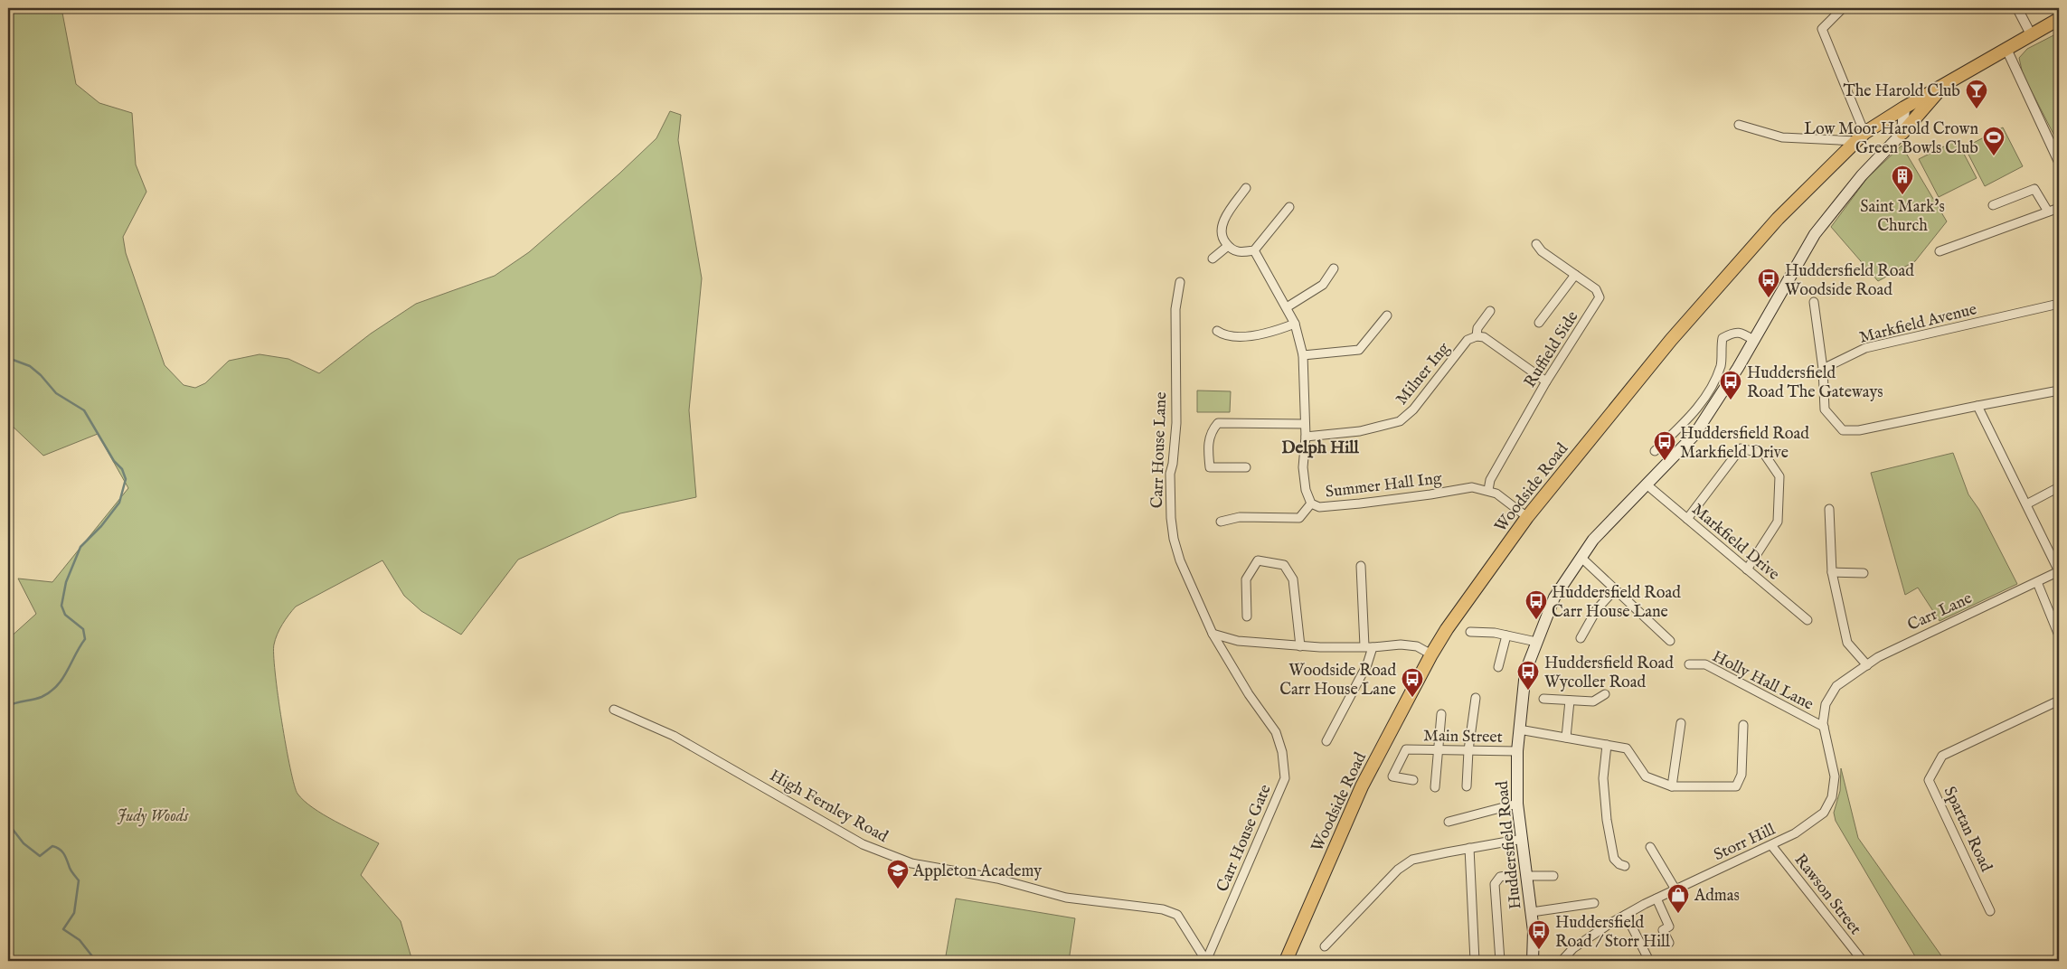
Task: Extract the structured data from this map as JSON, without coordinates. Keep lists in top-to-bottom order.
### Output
{
  "streets": {
    "main road": ["Woodside Road", "Huddersfield Road"],
    "street": [
      "Markfield Avenue",
      "Ruffield Side",
      "Milner Ing",
      "Carr House Lane",
      "Summer Hall Ing",
      "Markfield Drive",
      "Carr Lane",
      "Holly Hall Lane",
      "Main Street",
      "High Fernley Road",
      "Spartan Road",
      "Carr House Gate",
      "Storr Hill",
      "Rawson Street"
    ]
  },
  "crossings": [
    ["Ruffield Side", "Summer Hall Ing"],
    ["Milner Ing", "Summer Hall Ing"],
    ["Carr House Lane", "Carr House Gate"],
    ["Summer Hall Ing", "Woodside Road"],
    ["Markfield Drive", "Huddersfield Road"],
    ["Carr Lane", "Storr Hill"],
    ["Holly Hall Lane", "Storr Hill"],
    ["Main Street", "Huddersfield Road"],
    ["High Fernley Road", "Carr House Gate"],
    ["Storr Hill", "Rawson Street"]
  ],
  "districts": ["Delph Hill"],
  "parks": ["Judy Woods"],
  "places": {
    "bar": ["The Harold Club"],
    "sports": ["Low Moor Harold Crown Green Bowls Club"],
    "building": ["Saint Mark's Church"],
    "bus stop": [
      "Huddersfield Road Woodside Road",
      "Huddersfield Road The Gateways",
      "Huddersfield Road Markfield Drive",
      "Huddersfield Road Carr House Lane",
      "Huddersfield Road Wycoller Road",
      "Woodside Road Carr House Lane",
      "Huddersfield Road / Storr Hill"
    ],
    "school or university": ["Appleton Academy"],
    "shop": ["Admas"]
  }
}
